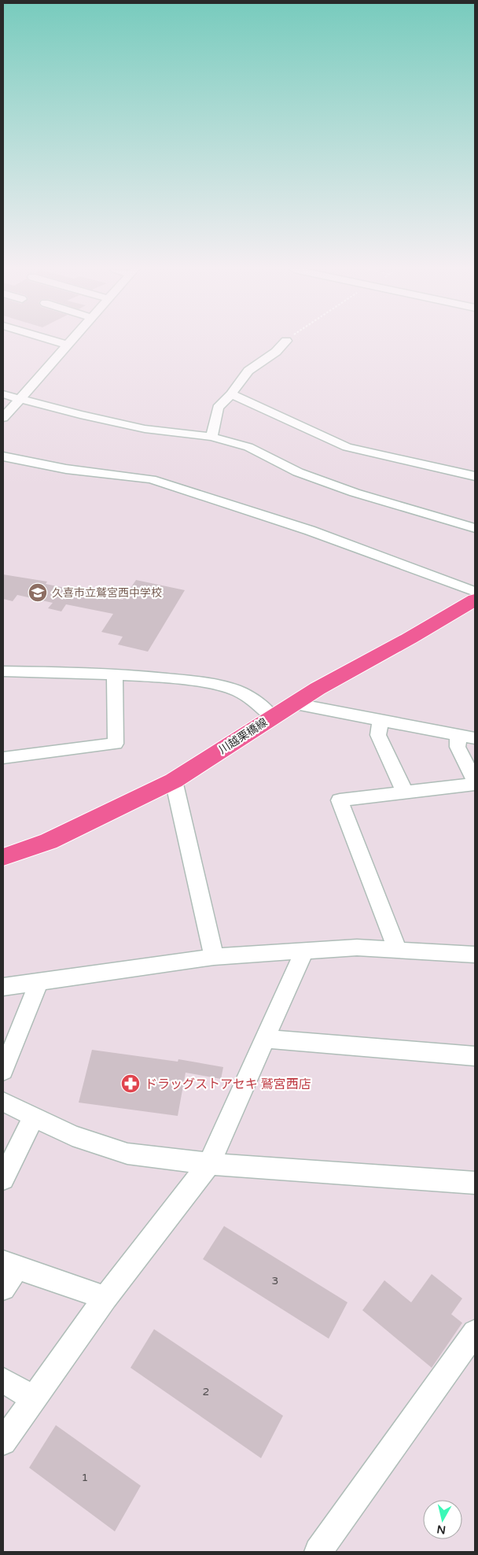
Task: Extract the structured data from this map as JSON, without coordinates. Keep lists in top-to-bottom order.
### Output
{
  "streets": {
    "main road": ["川越栗橋線"]
  },
  "places": {
    "school or university": ["久喜市立鷲宮西中学校"],
    "pharmacy": ["ドラッグストアセキ 鷲宮西店"]
  },
  "house_numbers": ["3", "2", "1"],
  "north": "bottom"
}
